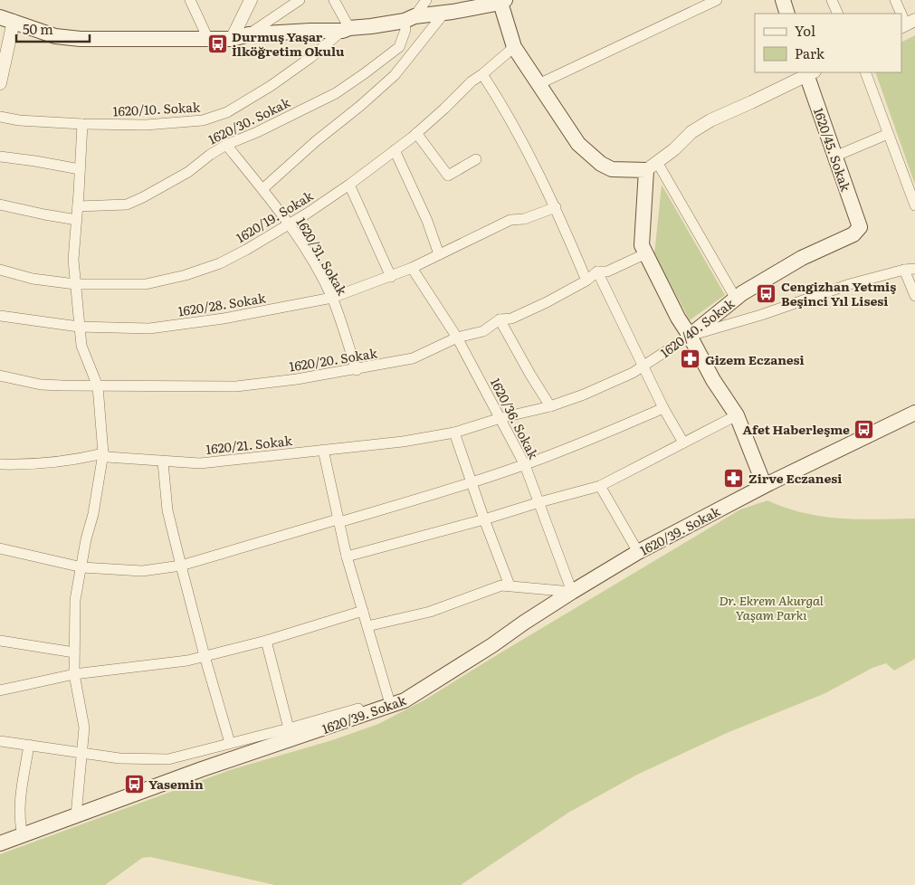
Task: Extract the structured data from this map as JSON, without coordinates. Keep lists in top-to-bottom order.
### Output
{
  "streets": {
    "main road": ["1620/45. Sokak", "1620/40. Sokak", "1620/39. Sokak"],
    "street": [
      "1620/10. Sokak",
      "1620/30. Sokak",
      "1620/19. Sokak",
      "1620/31. Sokak",
      "1620/28. Sokak",
      "1620/20. Sokak",
      "1620/36. Sokak",
      "1620/21. Sokak"
    ]
  },
  "crossings": [
    ["1620/30. Sokak", "1620/31. Sokak"],
    ["1620/45. Sokak", "1620/40. Sokak"],
    ["1620/19. Sokak", "1620/31. Sokak"],
    ["1620/31. Sokak", "1620/28. Sokak"],
    ["1620/31. Sokak", "1620/20. Sokak"],
    ["1620/28. Sokak", "1620/36. Sokak"],
    ["1620/40. Sokak", "1620/36. Sokak"],
    ["1620/40. Sokak", "1620/21. Sokak"],
    ["1620/20. Sokak", "1620/36. Sokak"],
    ["1620/36. Sokak", "1620/21. Sokak"],
    ["1620/36. Sokak", "1620/39. Sokak"]
  ],
  "parks": ["Dr. Ekrem Akurgal Yaşam Parkı"],
  "places": {
    "bus stop": [
      "Durmuş Yaşar İlköğretim Okulu",
      "Cengizhan Yetmiş Beşinci Yıl Lisesi",
      "Afet Haberleşme",
      "Yasemin"
    ],
    "pharmacy": ["Gizem Eczanesi", "Zirve Eczanesi"]
  },
  "legend": ["Yol", "Park"],
  "scale_bar": "50 m"
}
